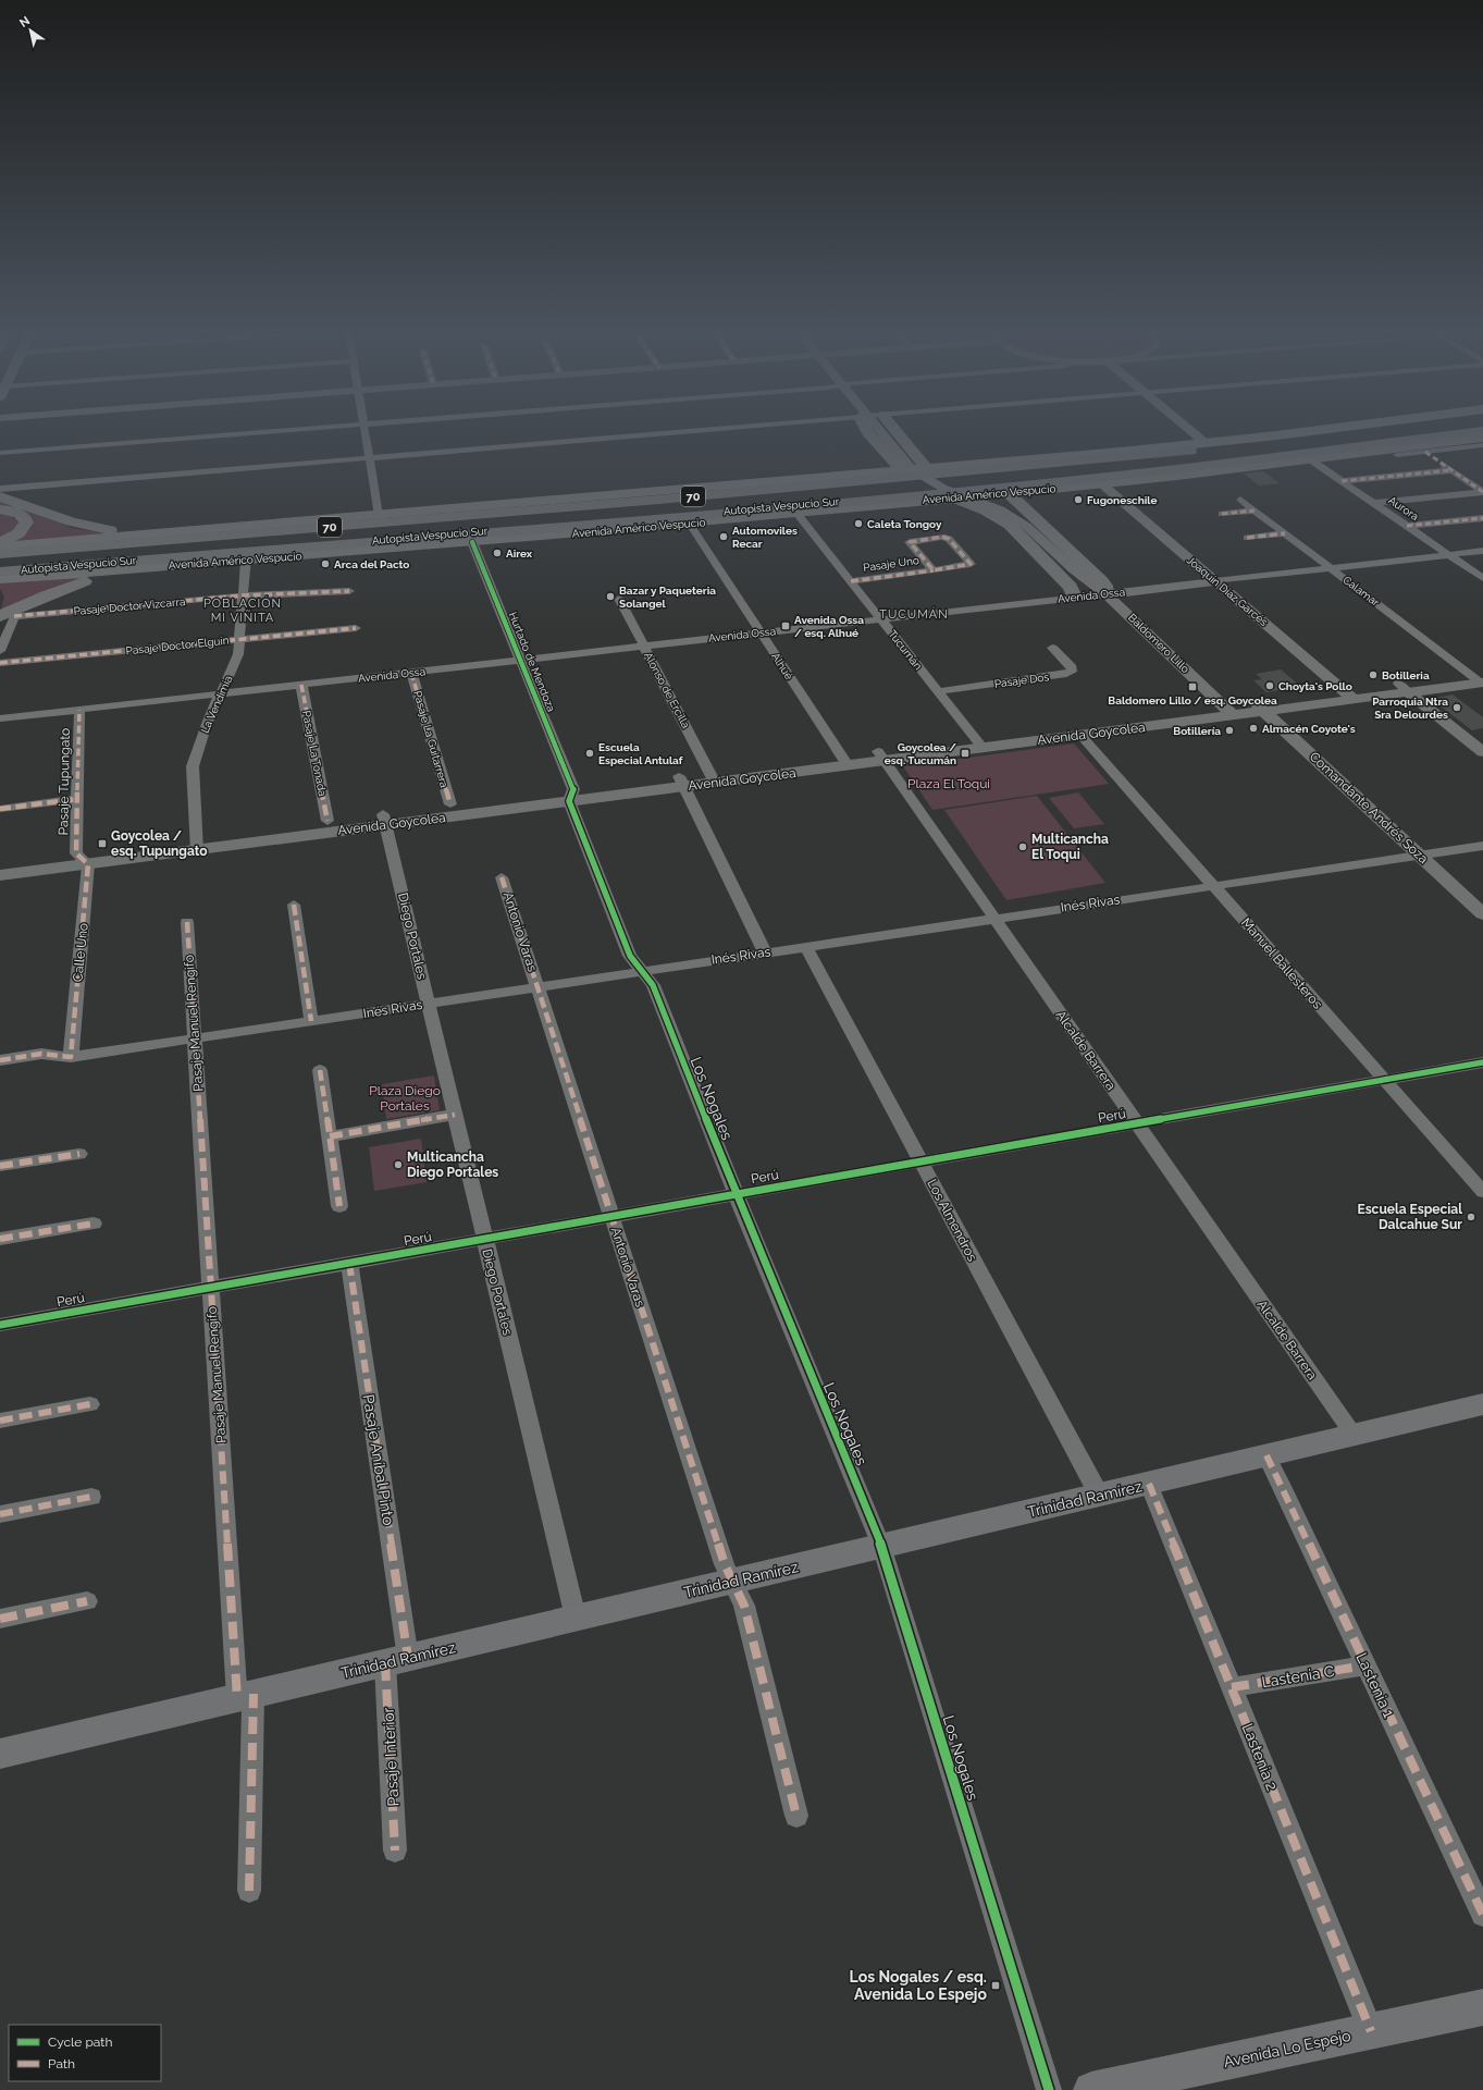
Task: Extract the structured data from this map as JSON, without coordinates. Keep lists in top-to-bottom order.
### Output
{
  "streets": {
    "highway": ["70", "Autopista Vespucio Sur"],
    "main road": ["Avenida Américo Vespucio", "Trinidad Ramírez", "Avenida Lo Espejo"],
    "street": [
      "Aurora",
      "Pasaje Uno",
      "Joaquín Díaz Garcés",
      "Calamar",
      "Avenida Ossa",
      "Pasaje Doctor Vizcarra",
      "Baldomero Lillo",
      "Pasaje Doctor Elguin",
      "Tucumán",
      "Hurtado de Mendoza",
      "Alhué",
      "Pasaje Dos",
      "Alonso de Ercilla",
      "La Vendimia",
      "Avenida Goycolea",
      "Pasaje La Guitarrera",
      "Pasaje La Tonada",
      "Pasaje Tupungato",
      "Comandante Andrés Soza",
      "Inés Rivas",
      "Antonio Varas",
      "Diego Portales",
      "Calle Uno",
      "Manuel Ballesteros",
      "Pasaje Manuel Rengifo",
      "Alcalde Barrera",
      "Los Nogales",
      "Perú",
      "Los Almendros",
      "Pasaje Aníbal Pinto",
      "Lastenia C",
      "Lastenia 1",
      "Pasaje Interior",
      "Lastenia 2"
    ]
  },
  "crossings": [
    ["Avenida Américo Vespucio", "Aurora"],
    ["Avenida Américo Vespucio", "Joaquín Díaz Garcés"],
    ["Avenida Américo Vespucio", "Tucumán"],
    ["Avenida Américo Vespucio", "Hurtado de Mendoza"],
    ["Avenida Américo Vespucio", "Alhué"],
    ["Avenida Américo Vespucio", "La Vendimia"],
    ["Aurora", "Avenida Ossa"],
    ["Pasaje Uno", "Tucumán"],
    ["Joaquín Díaz Garcés", "Avenida Ossa"],
    ["Joaquín Díaz Garcés", "Avenida Goycolea"],
    ["Calamar", "Avenida Ossa"],
    ["Calamar", "Avenida Goycolea"],
    ["Avenida Ossa", "Baldomero Lillo"],
    ["Avenida Ossa", "Tucumán"],
    ["Avenida Ossa", "Hurtado de Mendoza"],
    ["Avenida Ossa", "Alhué"],
    ["Avenida Ossa", "Alonso de Ercilla"],
    ["Avenida Ossa", "La Vendimia"],
    ["Avenida Ossa", "Pasaje La Guitarrera"],
    ["Avenida Ossa", "Pasaje La Tonada"],
    ["Avenida Ossa", "Pasaje Tupungato"],
    ["Pasaje Doctor Vizcarra", "La Vendimia"],
    ["Baldomero Lillo", "Avenida Goycolea"],
    ["Pasaje Doctor Elguin", "La Vendimia"],
    ["Tucumán", "Pasaje Dos"],
    ["Tucumán", "Avenida Goycolea"],
    ["Hurtado de Mendoza", "Avenida Goycolea"],
    ["Hurtado de Mendoza", "Los Nogales"],
    ["Alhué", "Avenida Goycolea"],
    ["Alonso de Ercilla", "Avenida Goycolea"],
    ["La Vendimia", "Avenida Goycolea"],
    ["Avenida Goycolea", "Pasaje La Guitarrera"],
    ["Avenida Goycolea", "Pasaje La Tonada"],
    ["Avenida Goycolea", "Pasaje Tupungato"],
    ["Avenida Goycolea", "Comandante Andrés Soza"],
    ["Avenida Goycolea", "Diego Portales"],
    ["Avenida Goycolea", "Calle Uno"],
    ["Avenida Goycolea", "Manuel Ballesteros"],
    ["Avenida Goycolea", "Alcalde Barrera"],
    ["Avenida Goycolea", "Los Nogales"],
    ["Comandante Andrés Soza", "Inés Rivas"],
    ["Inés Rivas", "Antonio Varas"],
    ["Inés Rivas", "Diego Portales"],
    ["Inés Rivas", "Calle Uno"],
    ["Inés Rivas", "Manuel Ballesteros"],
    ["Inés Rivas", "Pasaje Manuel Rengifo"],
    ["Inés Rivas", "Alcalde Barrera"],
    ["Inés Rivas", "Los Nogales"],
    ["Inés Rivas", "Los Almendros"],
    ["Antonio Varas", "Perú"],
    ["Antonio Varas", "Trinidad Ramírez"],
    ["Diego Portales", "Perú"],
    ["Diego Portales", "Trinidad Ramírez"],
    ["Manuel Ballesteros", "Perú"],
    ["Pasaje Manuel Rengifo", "Perú"],
    ["Pasaje Manuel Rengifo", "Trinidad Ramírez"],
    ["Alcalde Barrera", "Perú"],
    ["Alcalde Barrera", "Trinidad Ramírez"],
    ["Los Nogales", "Perú"],
    ["Los Nogales", "Trinidad Ramírez"],
    ["Perú", "Los Almendros"],
    ["Perú", "Pasaje Aníbal Pinto"],
    ["Los Almendros", "Trinidad Ramírez"],
    ["Pasaje Aníbal Pinto", "Trinidad Ramírez"],
    ["Pasaje Aníbal Pinto", "Pasaje Interior"],
    ["Trinidad Ramírez", "Lastenia 1"],
    ["Trinidad Ramírez", "Pasaje Interior"],
    ["Trinidad Ramírez", "Lastenia 2"],
    ["Lastenia C", "Lastenia 1"],
    ["Lastenia C", "Lastenia 2"],
    ["Lastenia 2", "Avenida Lo Espejo"]
  ],
  "districts": ["POBLACIÓN MI VIÑITA", "TUCUMÁN"],
  "parks": ["Plaza El Toqui", "Plaza Diego Portales"],
  "places": {
    "other": [
      "Fugoneschile",
      "Caleta Tongoy",
      "Automoviles Recar",
      "Airex",
      "Arca del Pacto",
      "Bazar y Paqueteria Solangel",
      "Botilleria",
      "Choyta's Pollo",
      "Parroquia Ntra Sra Delourdes",
      "Almacén Coyote's",
      "Botillería",
      "Escuela Especial Antulaf",
      "Multicancha El Toqui",
      "Multicancha Diego Portales",
      "Escuela Especial Dalcahue Sur"
    ],
    "transit": [
      "Avenida Ossa / esq. Alhué",
      "Baldomero Lillo / esq. Goycolea",
      "Goycolea / esq. Tucumán",
      "Goycolea / esq. Tupungato",
      "Los Nogales / esq. Avenida Lo Espejo"
    ]
  },
  "legend": ["Cycle path", "Path"],
  "north": "top left"
}
